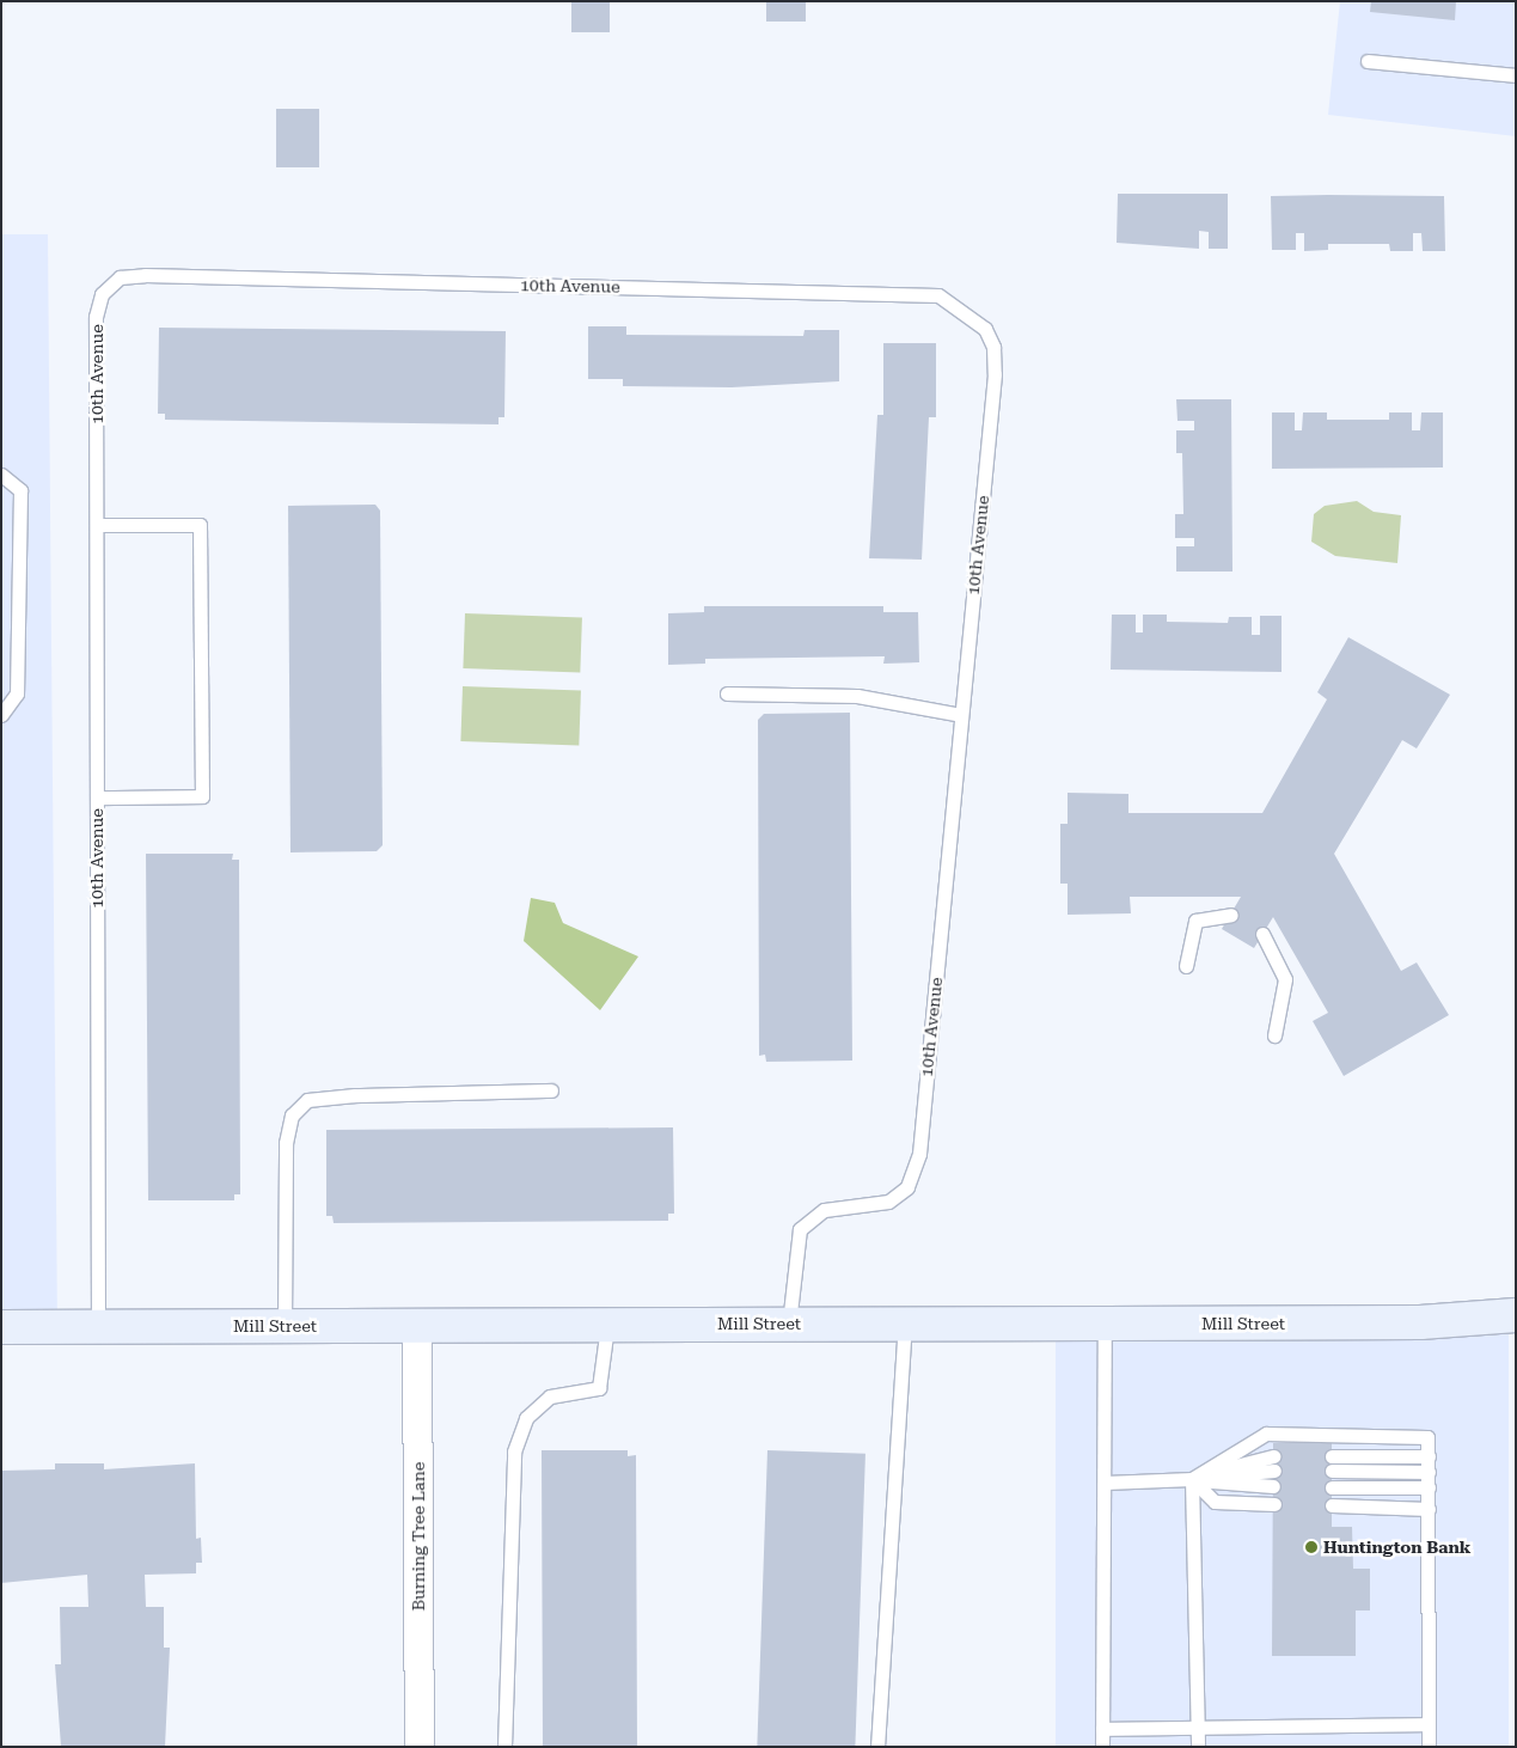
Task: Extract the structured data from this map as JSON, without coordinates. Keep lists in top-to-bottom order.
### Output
{
  "streets": {
    "main road": ["Mill Street"],
    "street": ["Burning Tree Lane"],
    "lane": ["10th Avenue"]
  },
  "crossings": [
    ["10th Avenue", "Mill Street"],
    ["Mill Street", "Burning Tree Lane"]
  ],
  "places": ["Huntington Bank"]
}
